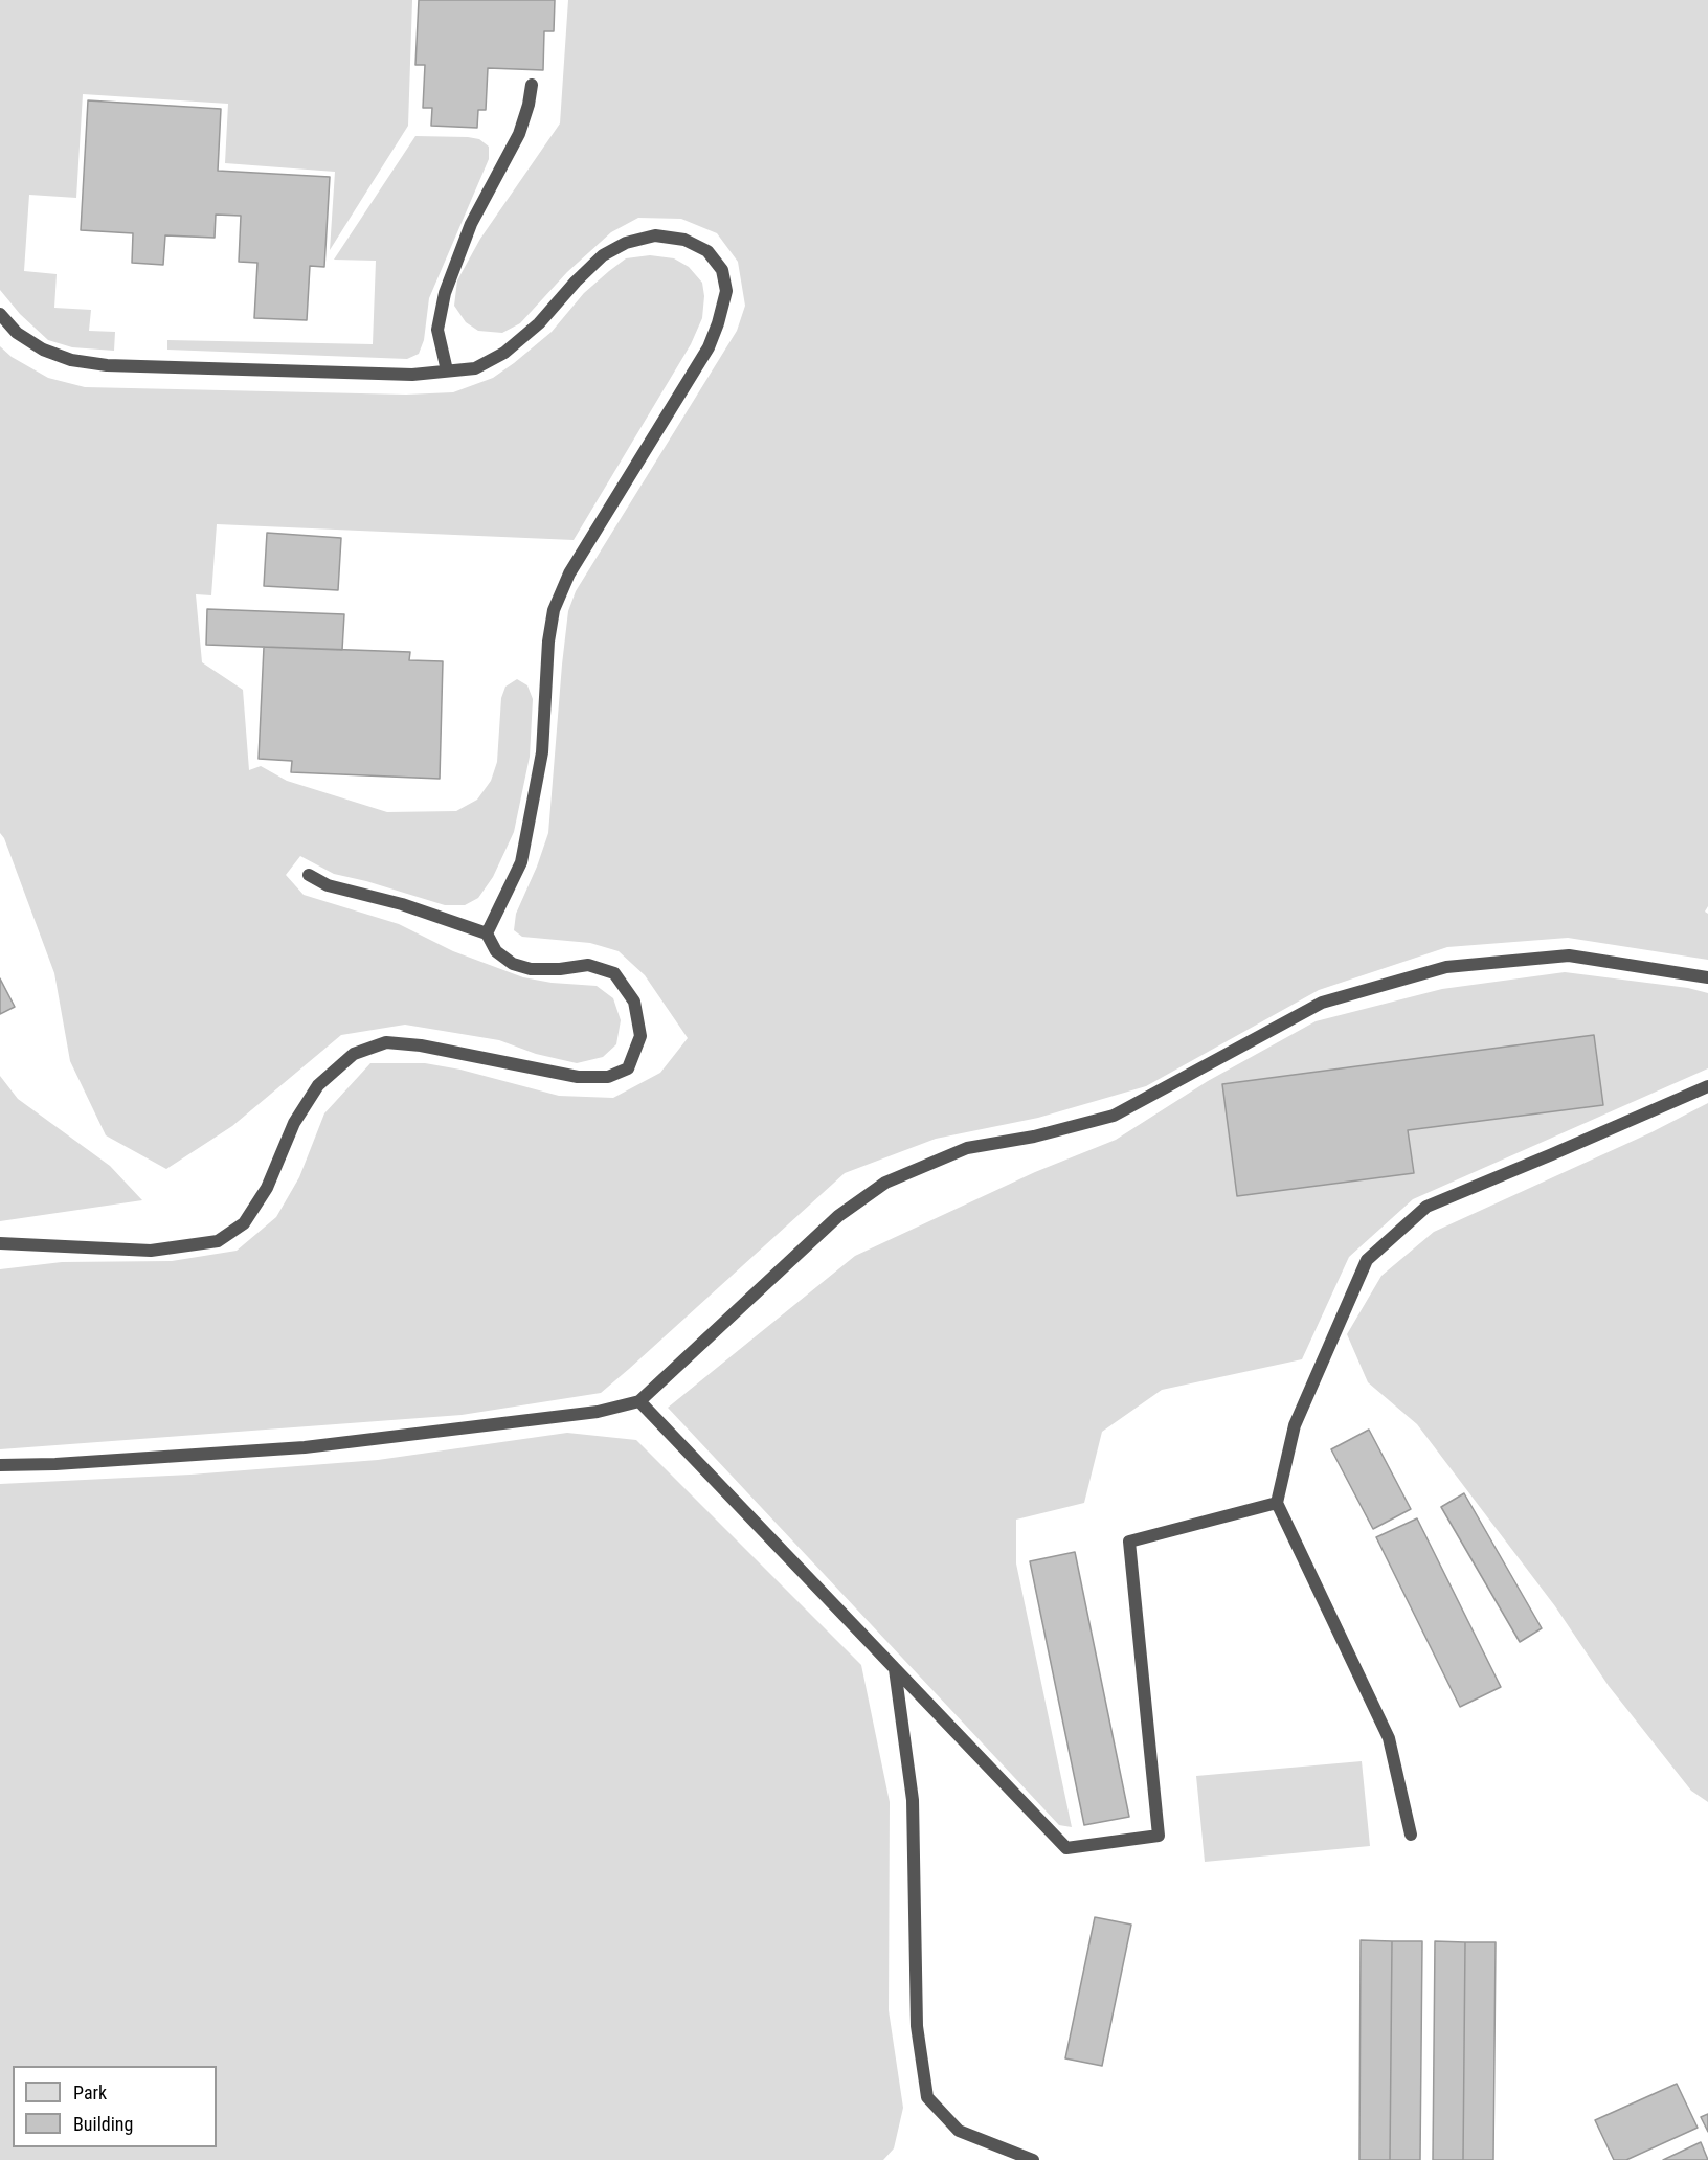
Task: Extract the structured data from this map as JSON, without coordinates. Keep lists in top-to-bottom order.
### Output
{
  "legend": ["Park", "Building"]
}
